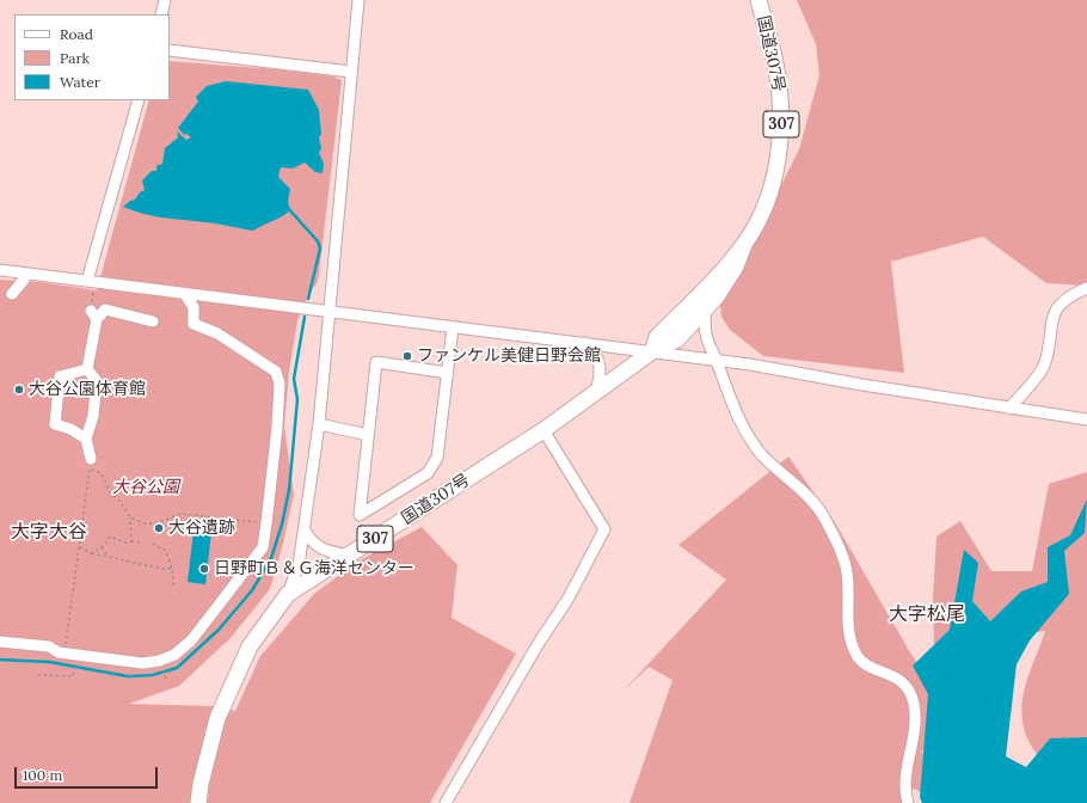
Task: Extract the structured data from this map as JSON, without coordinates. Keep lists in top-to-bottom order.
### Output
{
  "streets": {
    "highway": ["国道307号", "307"]
  },
  "districts": ["大字大谷", "大字松尾"],
  "parks": ["大谷公園"],
  "places": [
    "ファンケル美健日野会館",
    "大谷公園体育館",
    "大谷遺跡",
    "日野町Ｂ＆Ｇ海洋センター"
  ],
  "legend": ["Road", "Park", "Water"],
  "scale_bar": "100 m"
}
